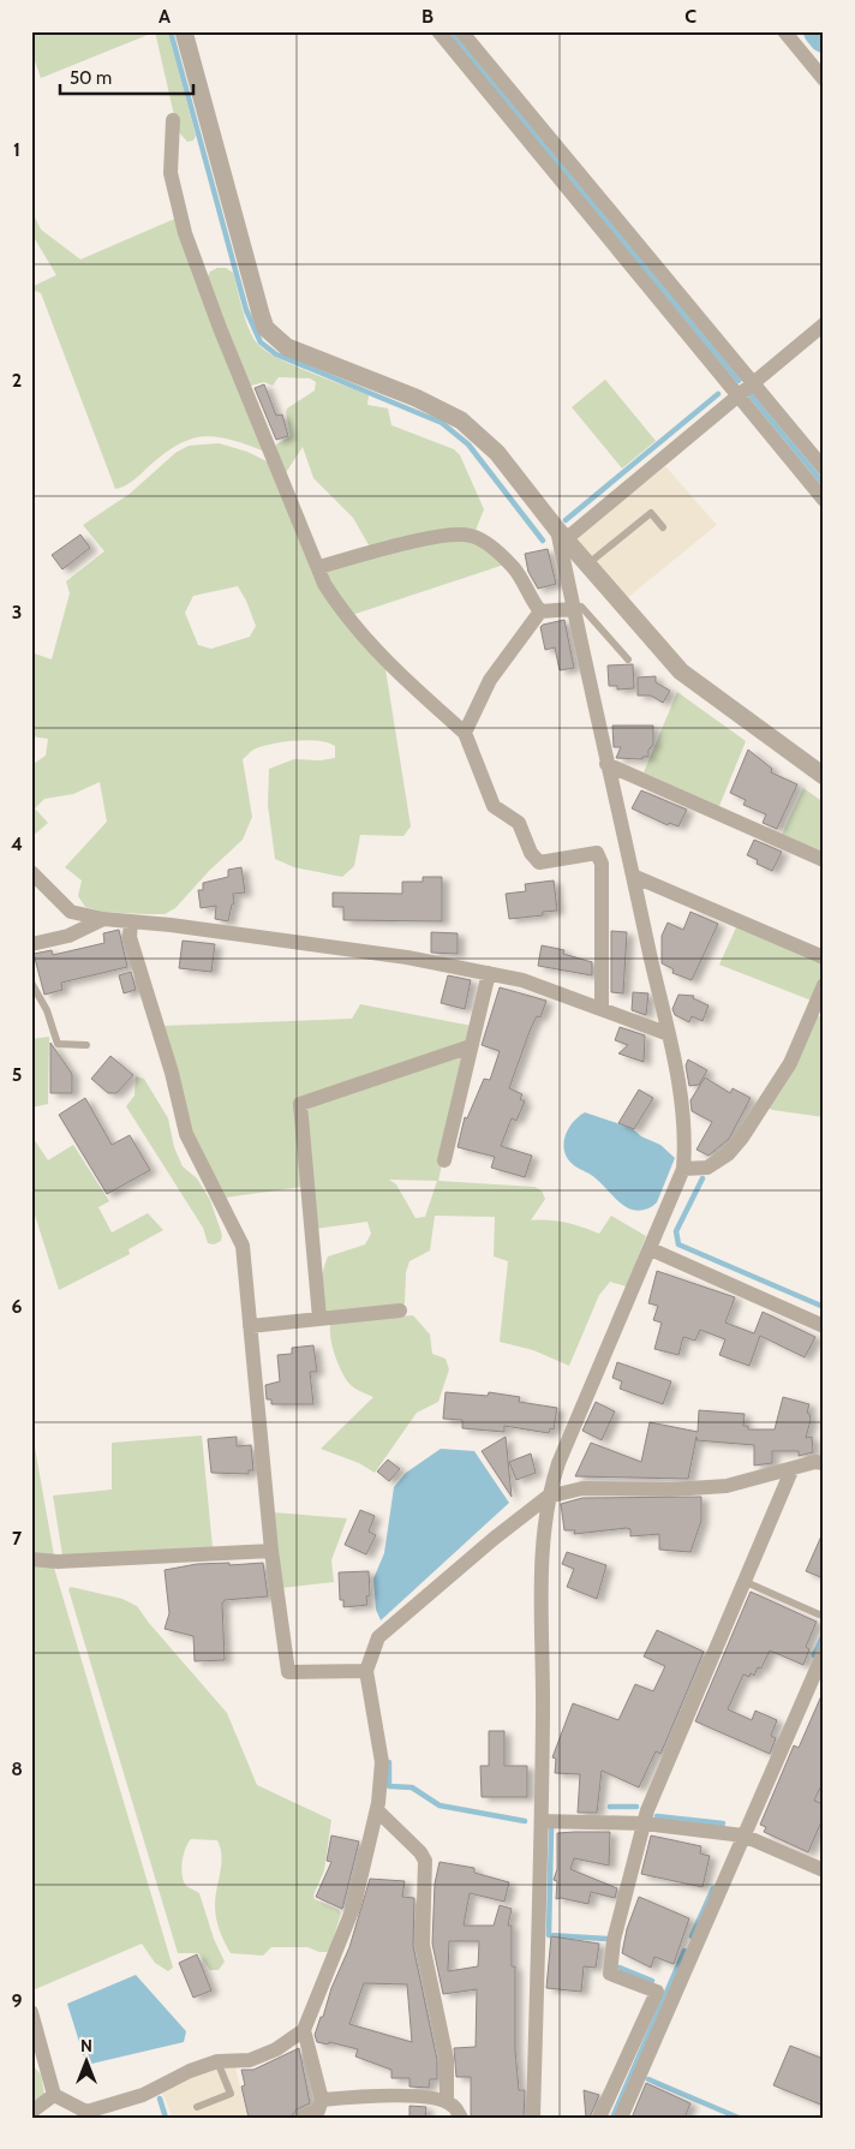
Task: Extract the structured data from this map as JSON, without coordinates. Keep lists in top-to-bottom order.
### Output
{
  "scale_bar": "50 m",
  "north": "top",
  "grid": {
    "columns": ["A", "B", "C"],
    "rows": [
      "1",
      "2",
      "3",
      "4",
      "5",
      "6",
      "7",
      "8",
      "9"
    ]
  }
}
